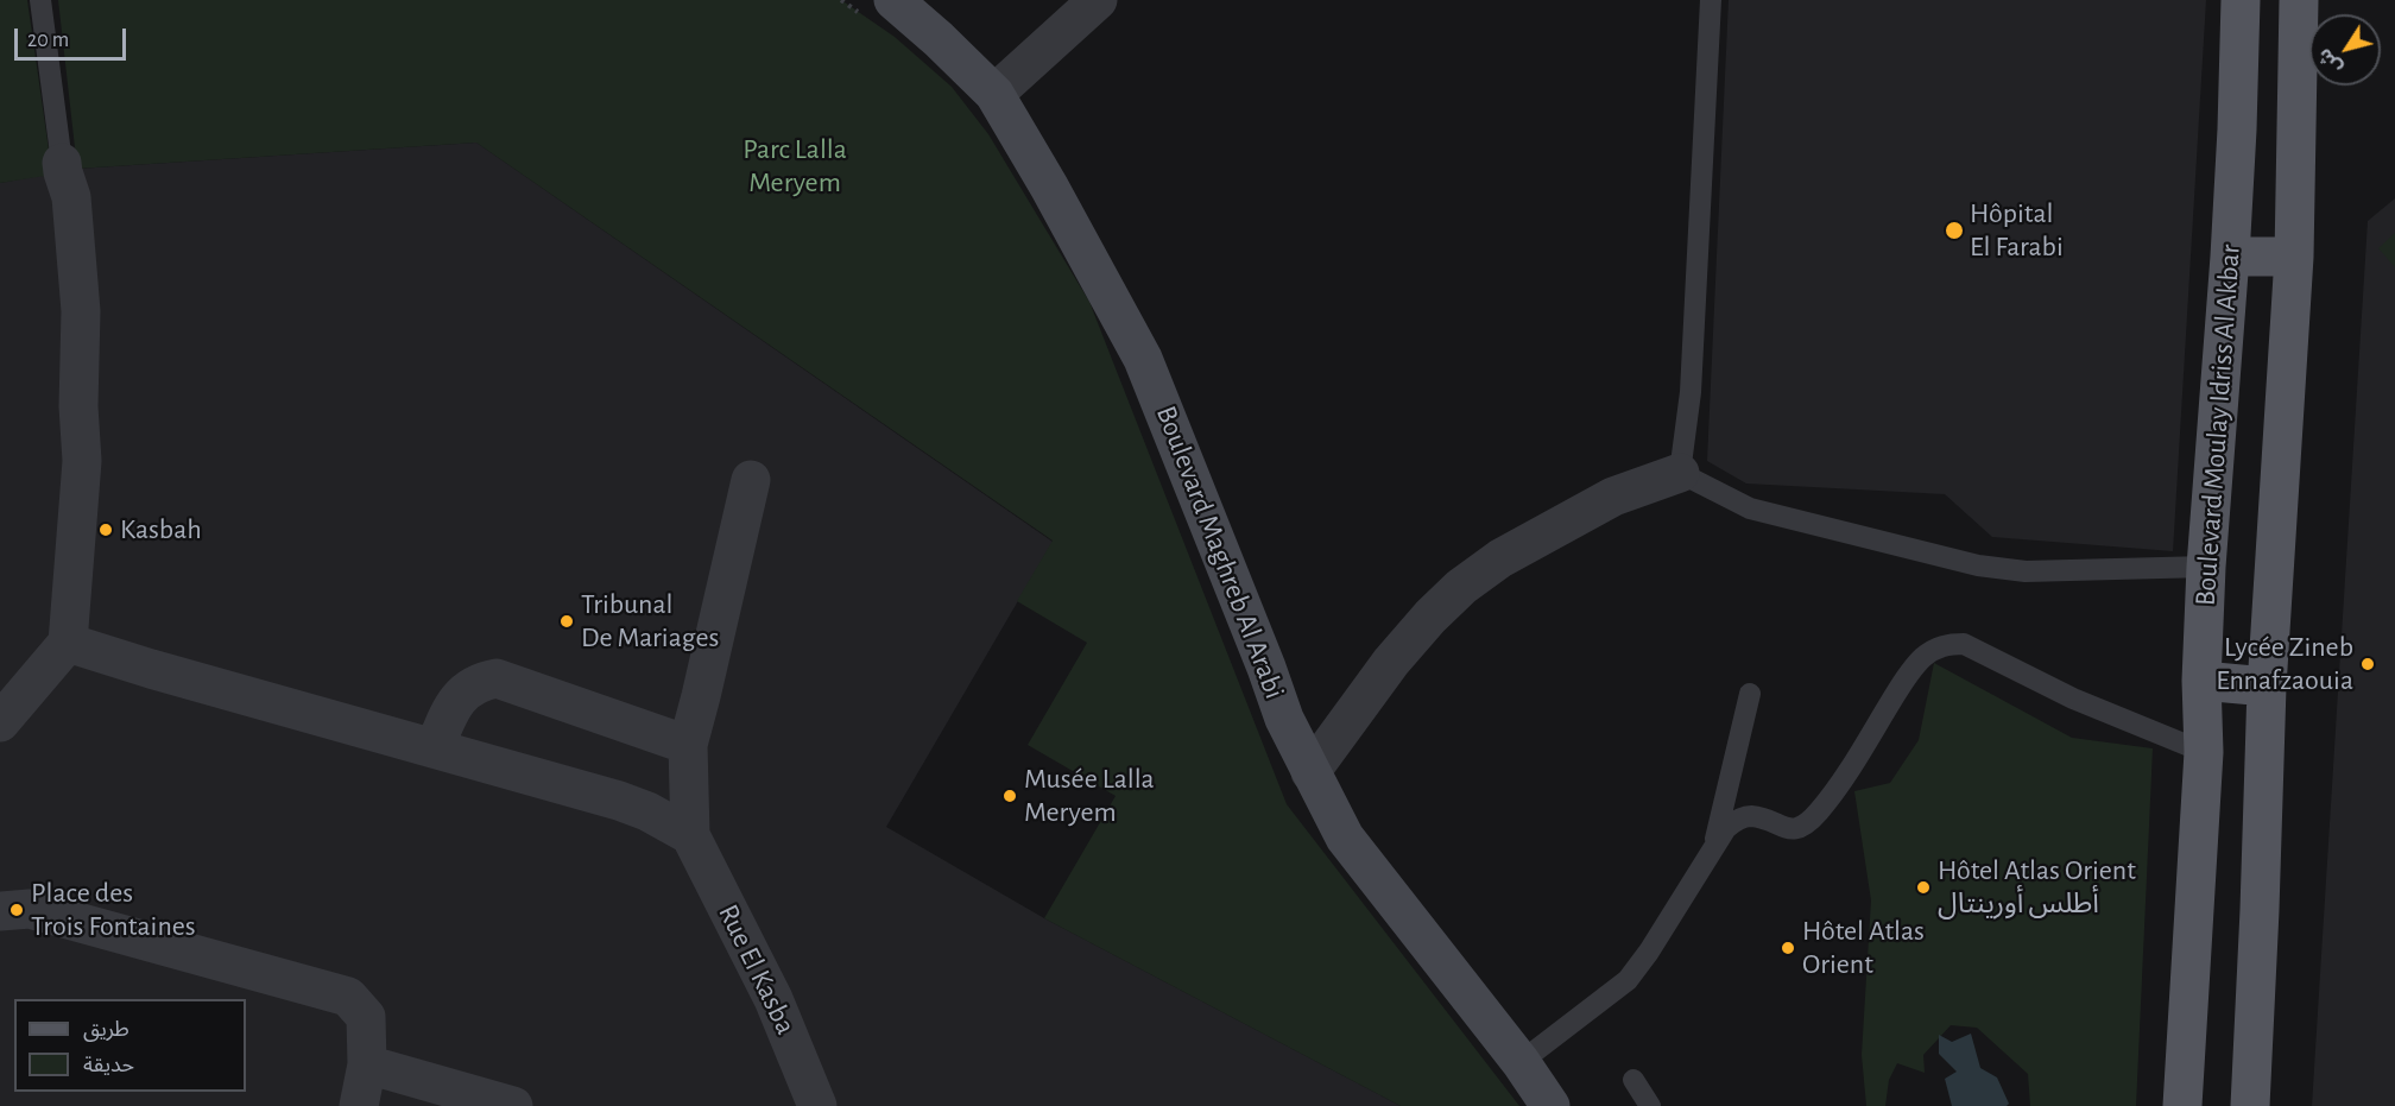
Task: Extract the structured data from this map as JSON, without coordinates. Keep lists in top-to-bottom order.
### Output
{
  "streets": {
    "main road": ["Boulevard Moulay Idriss Al Akbar", "Boulevard Maghreb Al Arabi"],
    "street": ["Rue El Kasba"]
  },
  "parks": ["Parc Lalla Meryem"],
  "places": [
    "Hôpital El Farabi",
    "Kasbah",
    "Tribunal De Mariages",
    "Lycée Zineb Ennafzaouia",
    "Musée Lalla Meryem",
    "Hôtel Atlas Orient أطلس أورينتال",
    "Place des Trois Fontaines",
    "Hôtel Atlas Orient"
  ],
  "legend": ["طريق", "حديقة"],
  "scale_bar": "20 m",
  "north": "bottom left"
}
